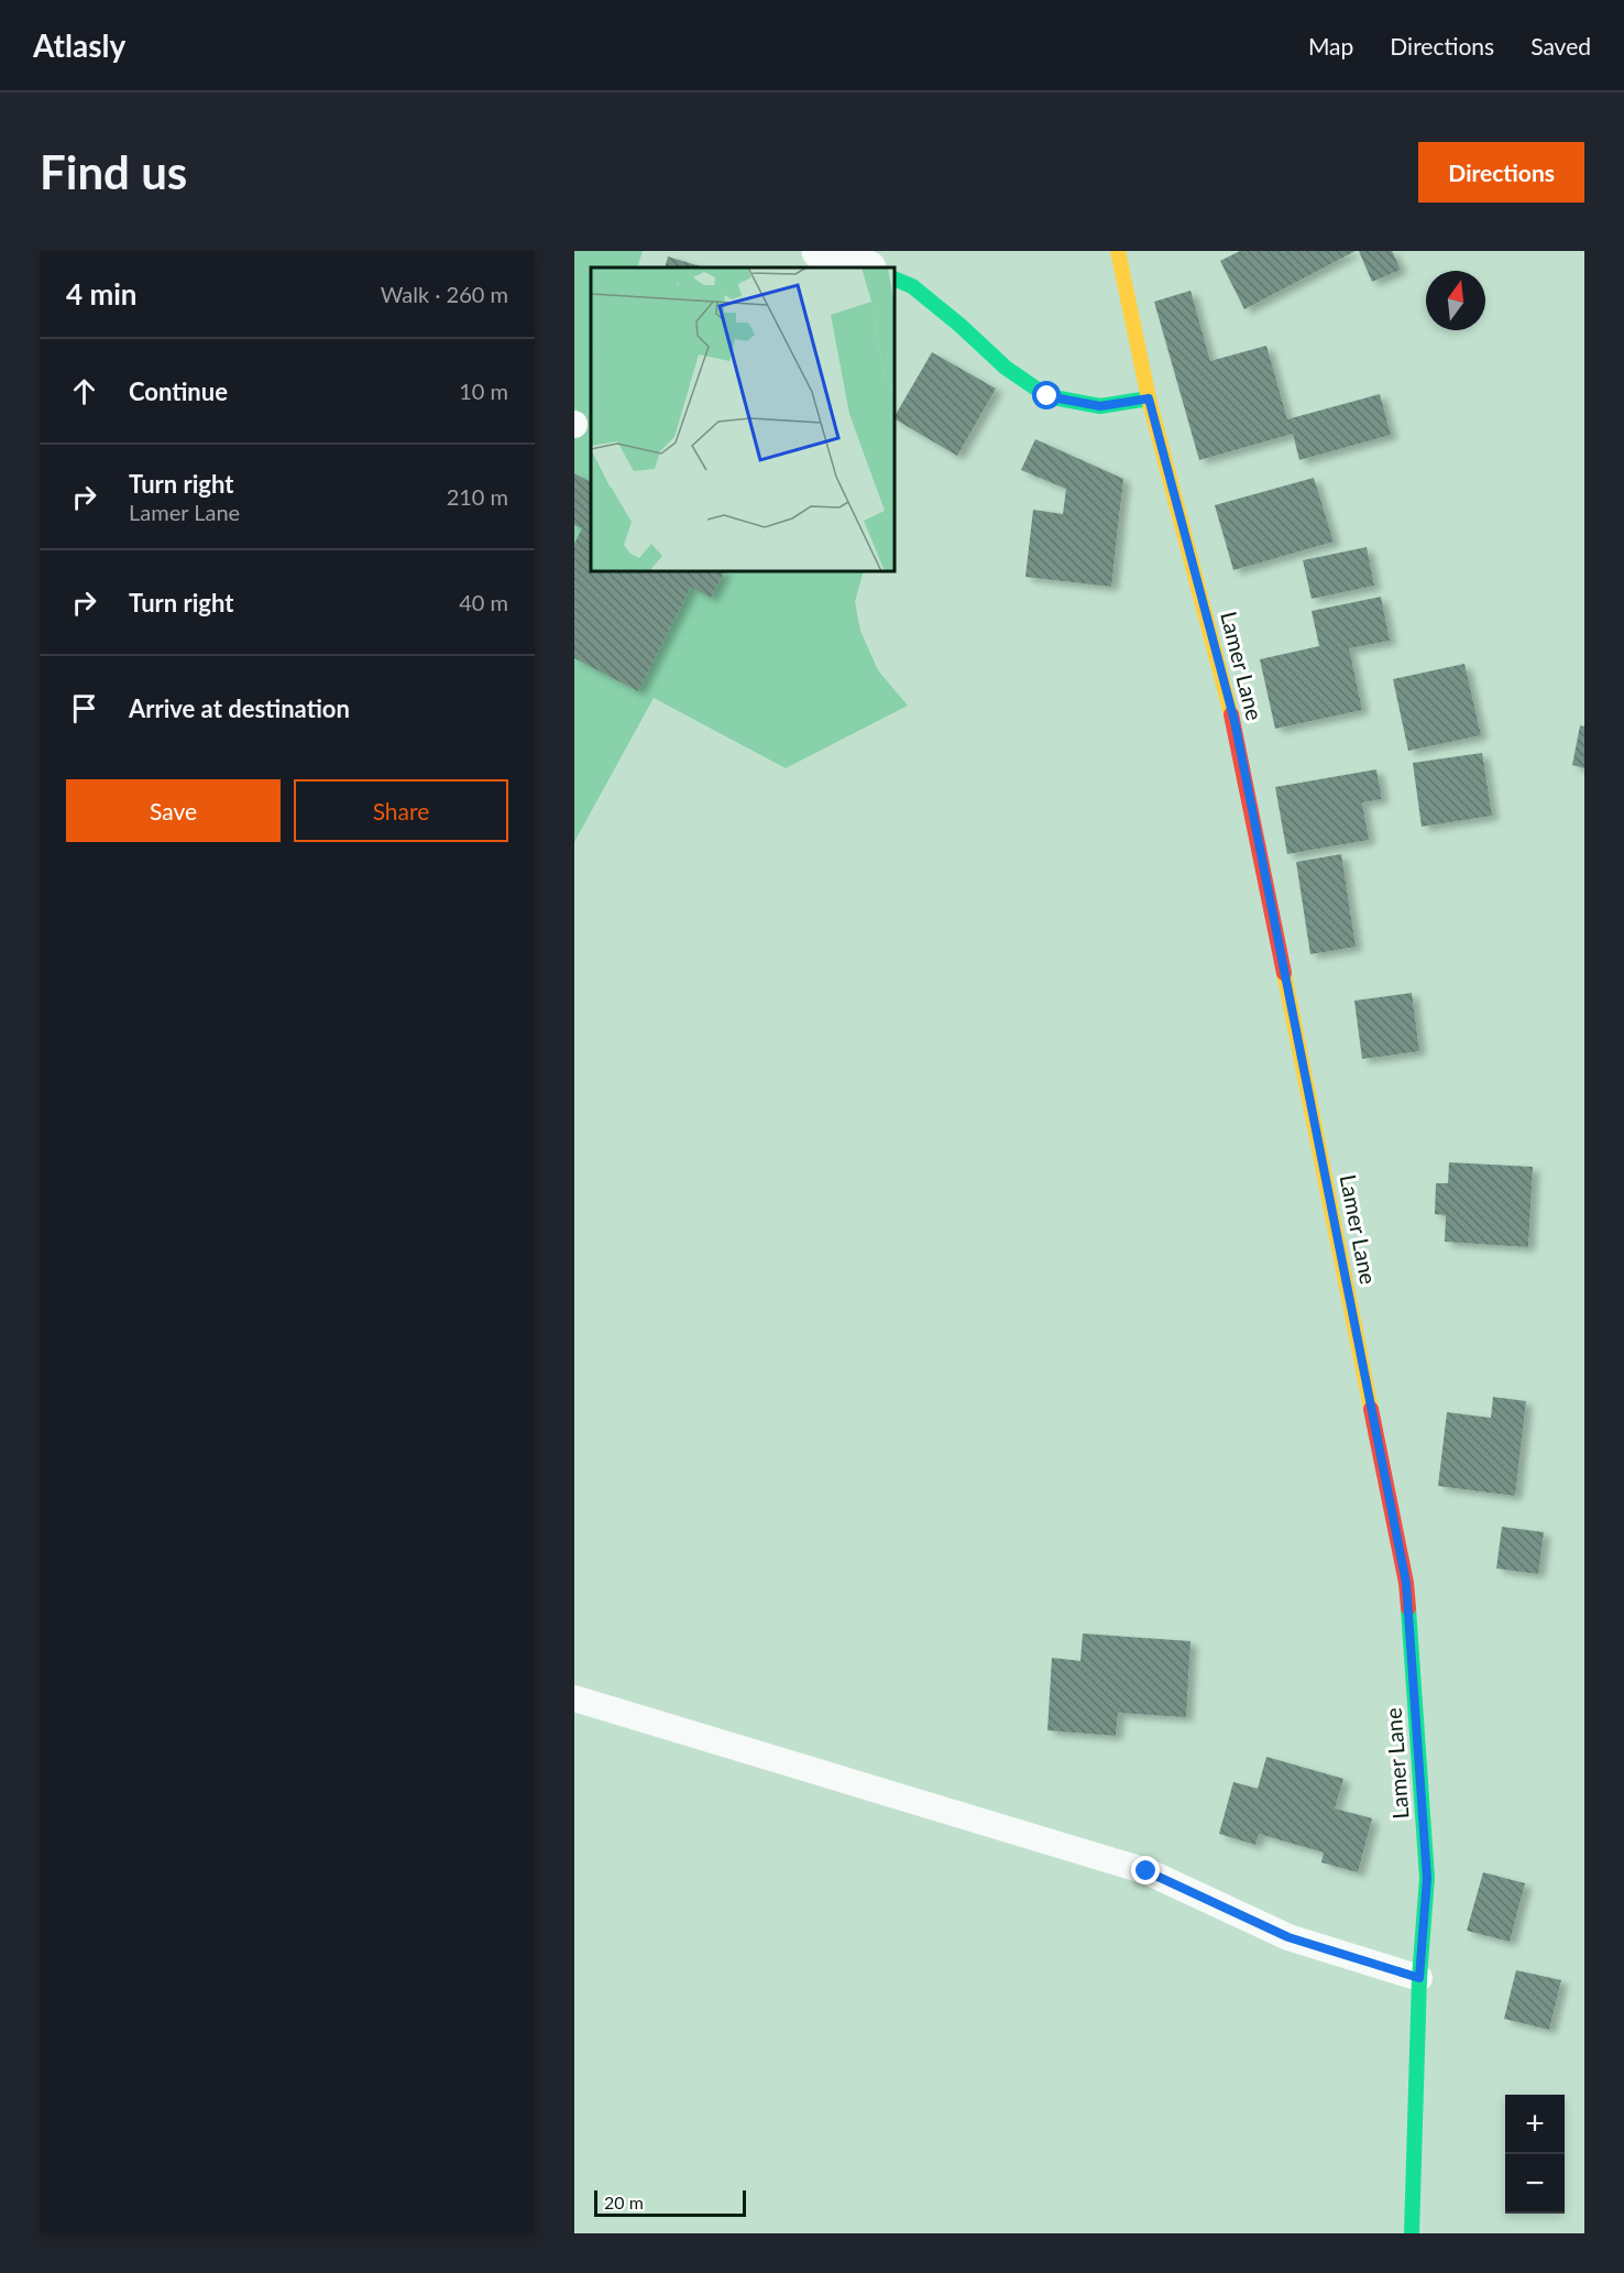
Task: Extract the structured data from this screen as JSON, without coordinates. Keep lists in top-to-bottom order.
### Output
{
  "streets": {
    "main road": ["Lamer Lane"]
  },
  "scale_bar": "20 m",
  "north": "top",
  "page": {
    "header": "Atlasly",
    "nav": ["Map", "Directions", "Saved"],
    "buttons": [
      "Directions",
      ["Save", "Share"]
    ],
    "title": "Find us",
    "heading": ["4 min", "Walk · 260 m"],
    "list": [
      ["Continue", "10 m"],
      ["Turn right", "Lamer Lane", "210 m"],
      ["Turn right", "40 m"],
      "Arrive at destination"
    ],
    "map_buttons": ["+", "−"],
    "scale": "20 m"
  }
}
